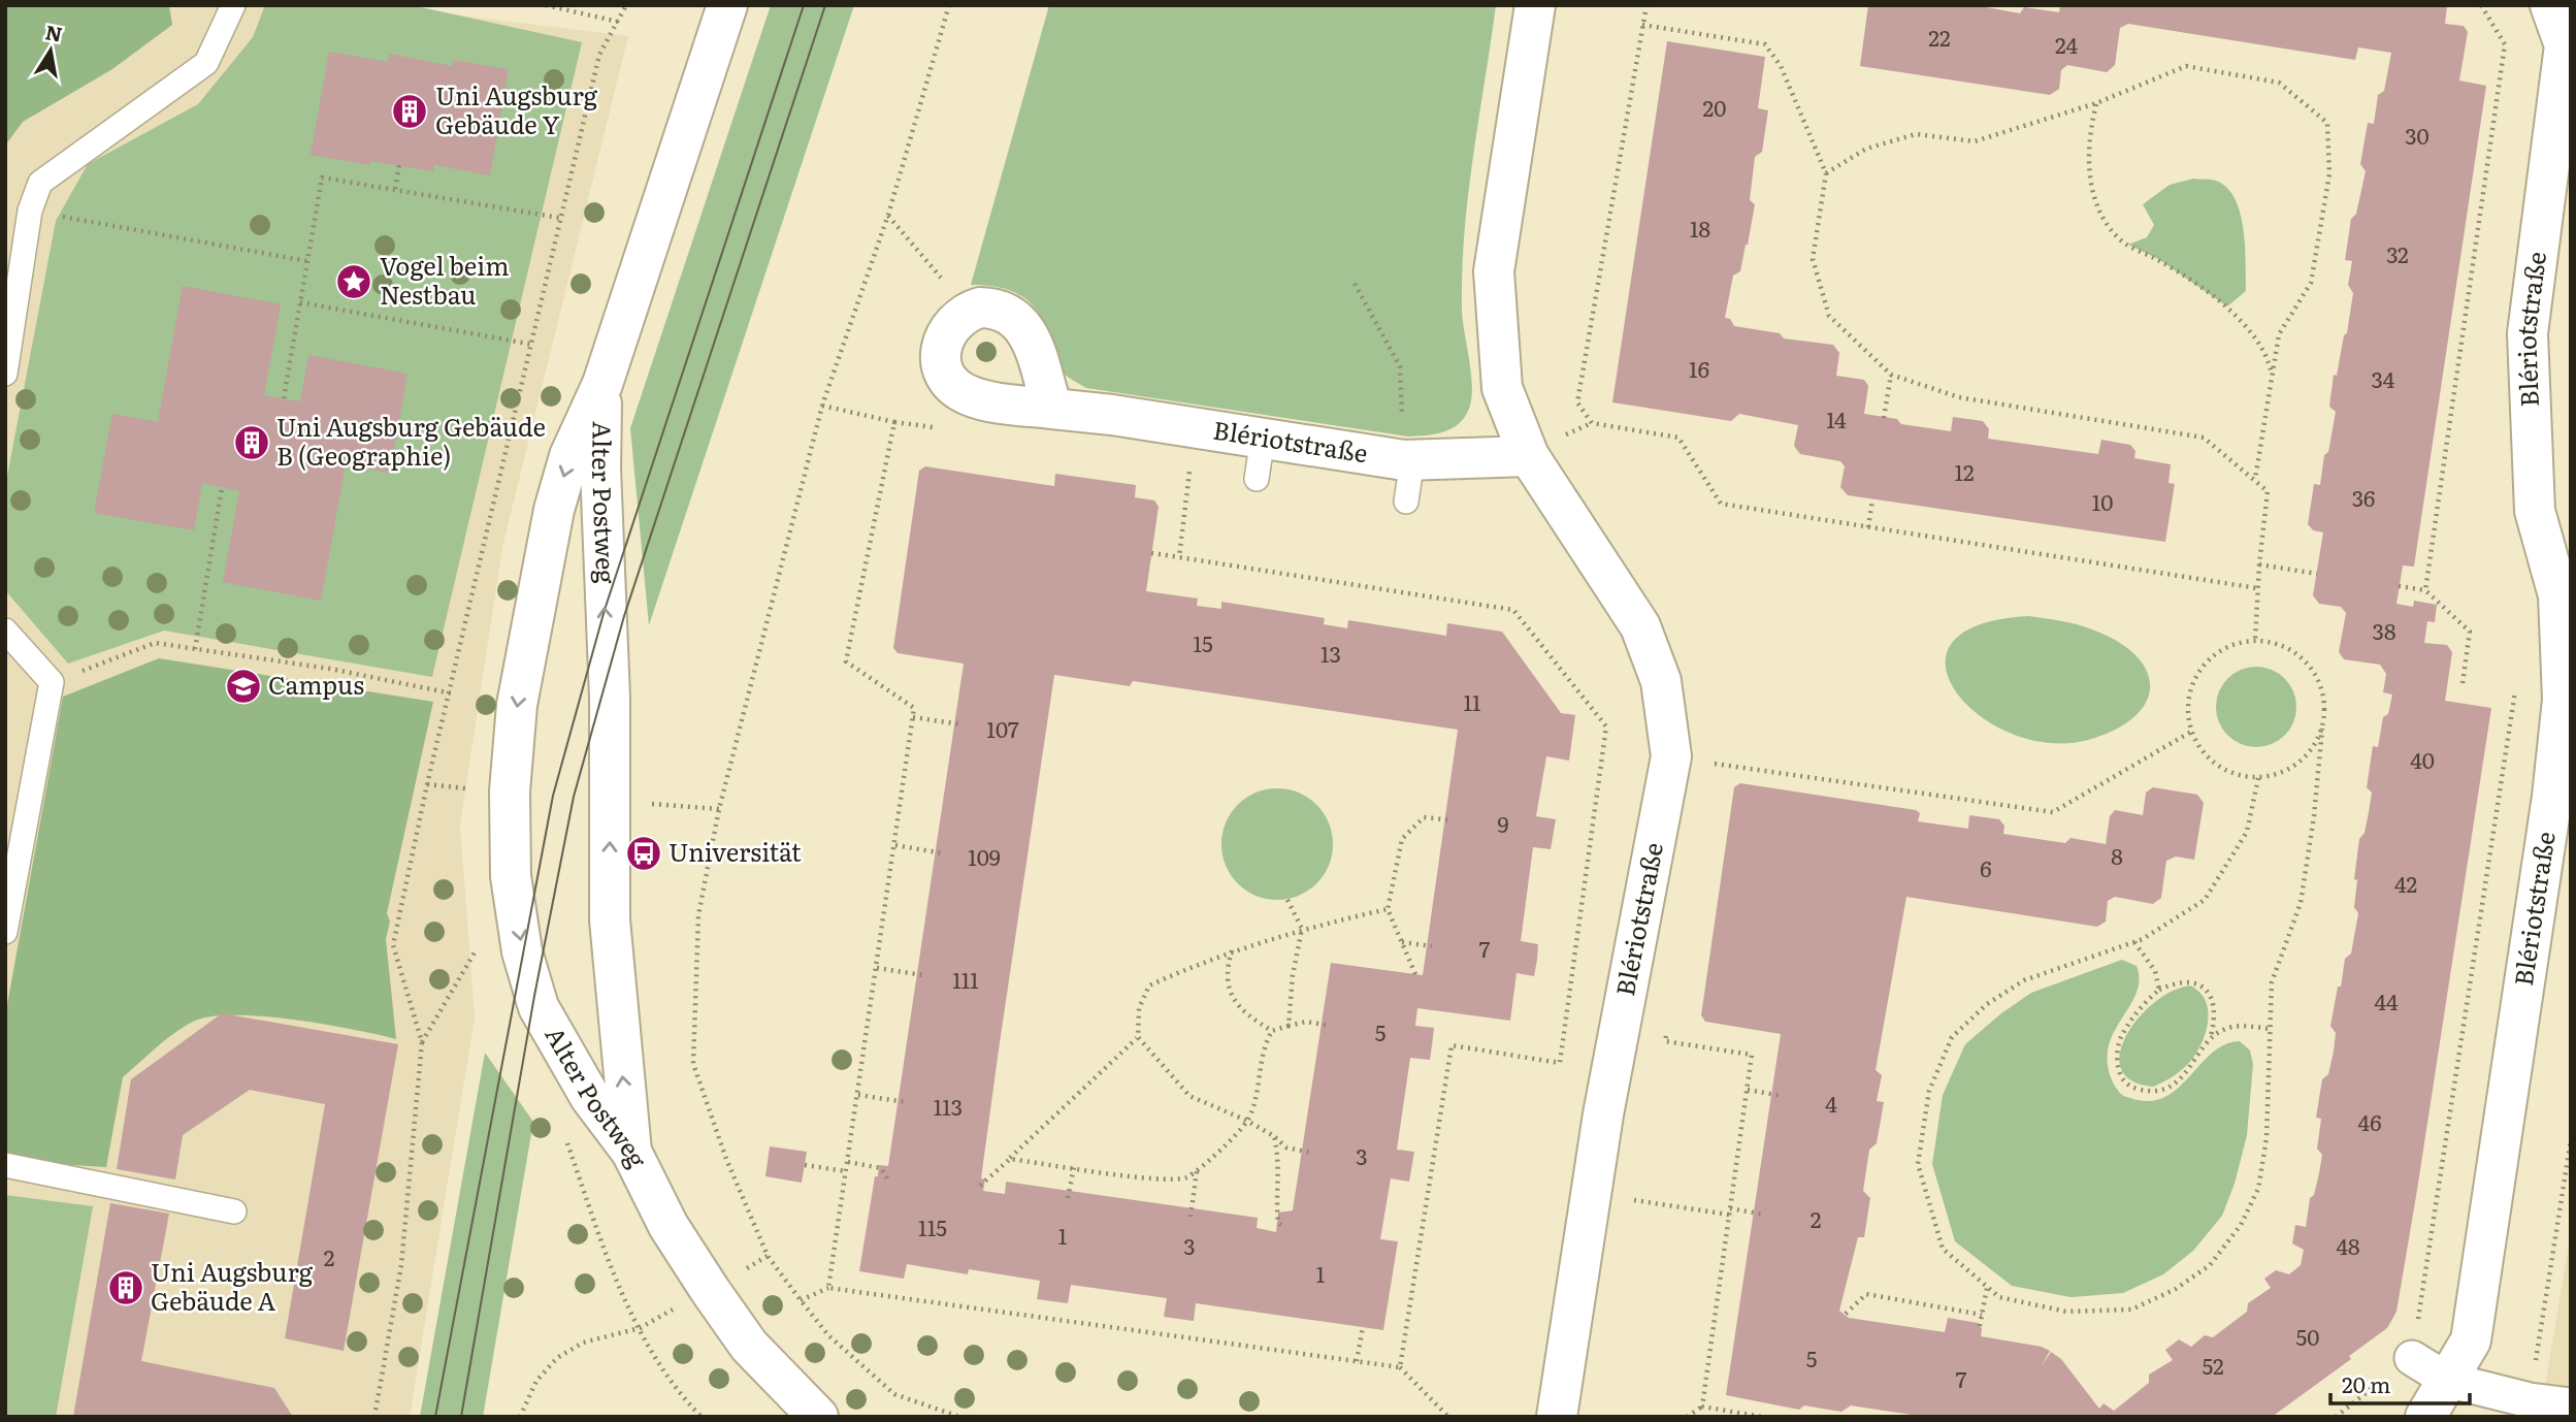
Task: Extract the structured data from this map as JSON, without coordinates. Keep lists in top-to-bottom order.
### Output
{
  "streets": {
    "street": ["Blériotstraße", "Alter Postweg"]
  },
  "places": {
    "building": ["Uni Augsburg Gebäude Y", "Uni Augsburg Gebäude B (Geographie)", "Uni Augsburg Gebäude A"],
    "place": ["Vogel beim Nestbau"],
    "school or university": ["Campus"],
    "bus stop": ["Universität"]
  },
  "house_numbers": [
    "22",
    "24",
    "20",
    "30",
    "18",
    "32",
    "16",
    "34",
    "14",
    "12",
    "36",
    "10",
    "38",
    "15",
    "13",
    "11",
    "107",
    "40",
    "9",
    "8",
    "109",
    "6",
    "42",
    "7",
    "111",
    "44",
    "5",
    "4",
    "113",
    "46",
    "3",
    "2",
    "115",
    "1",
    "3",
    "48",
    "2",
    "1",
    "50",
    "5",
    "52",
    "7"
  ],
  "scale_bar": "20 m",
  "north": "top"
}
